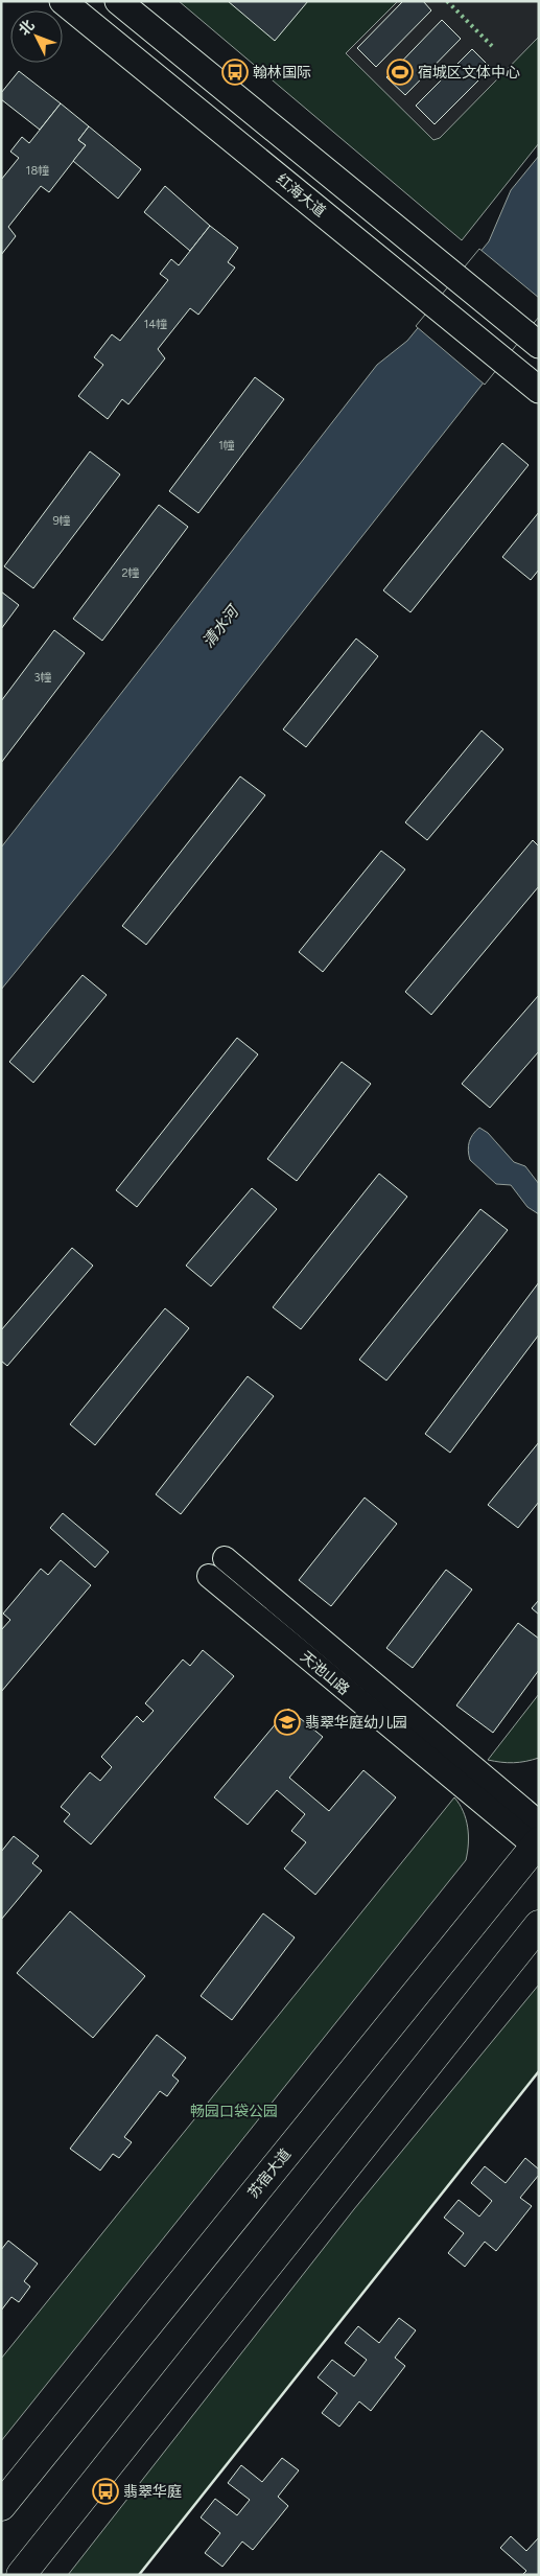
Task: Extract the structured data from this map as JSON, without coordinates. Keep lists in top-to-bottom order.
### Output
{
  "streets": {
    "main road": ["红海大道", "苏宿大道"],
    "street": ["天池山路"]
  },
  "crossings": [
    ["天池山路", "苏宿大道"]
  ],
  "water": ["清水河"],
  "parks": ["畅园口袋公园"],
  "places": {
    "bus stop": ["翰林国际", "翡翠华庭"],
    "sports": ["宿城区文体中心"],
    "school or university": ["翡翠华庭幼儿园"]
  },
  "house_numbers": [
    "18幢",
    "14幢",
    "1幢",
    "9幢",
    "2幢",
    "3幢"
  ],
  "north": "top left"
}
